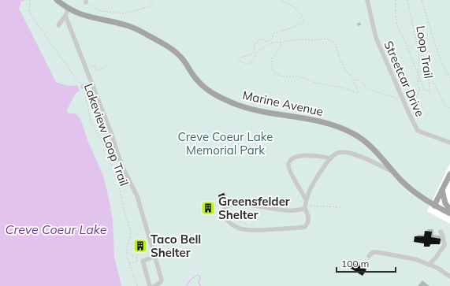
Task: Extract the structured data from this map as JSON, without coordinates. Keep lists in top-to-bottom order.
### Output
{
  "streets": {
    "main road": ["Marine Avenue"],
    "street": ["Streetcar Drive"],
    "path": ["Loop Trail", "Lakeview Loop Trail"]
  },
  "water": ["Creve Coeur Lake"],
  "parks": ["Creve Coeur Lake Memorial Park"],
  "places": {
    "building": ["Greensfelder Shelter", "Taco Bell Shelter"]
  },
  "scale_bar": "100 m"
}
